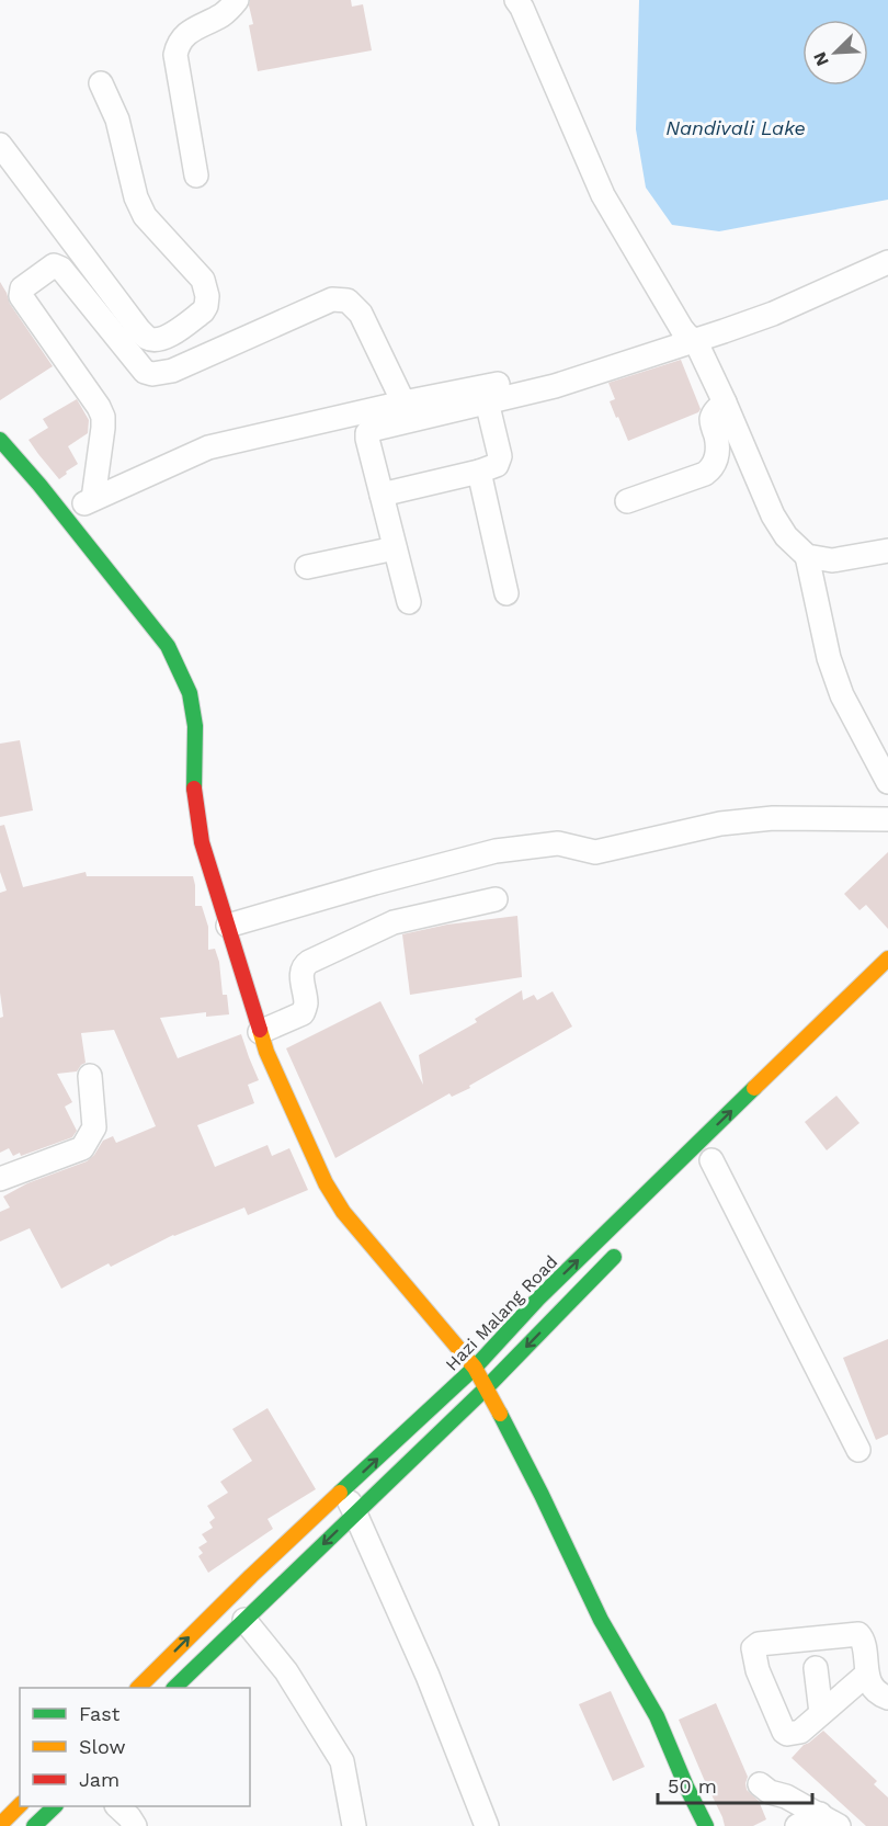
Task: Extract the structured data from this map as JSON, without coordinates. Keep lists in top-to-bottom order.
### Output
{
  "streets": {
    "main road": ["Hazi Malang Road"]
  },
  "water": ["Nandivali Lake"],
  "legend": ["Fast", "Slow", "Jam"],
  "scale_bar": "50 m",
  "north": "bottom left"
}
